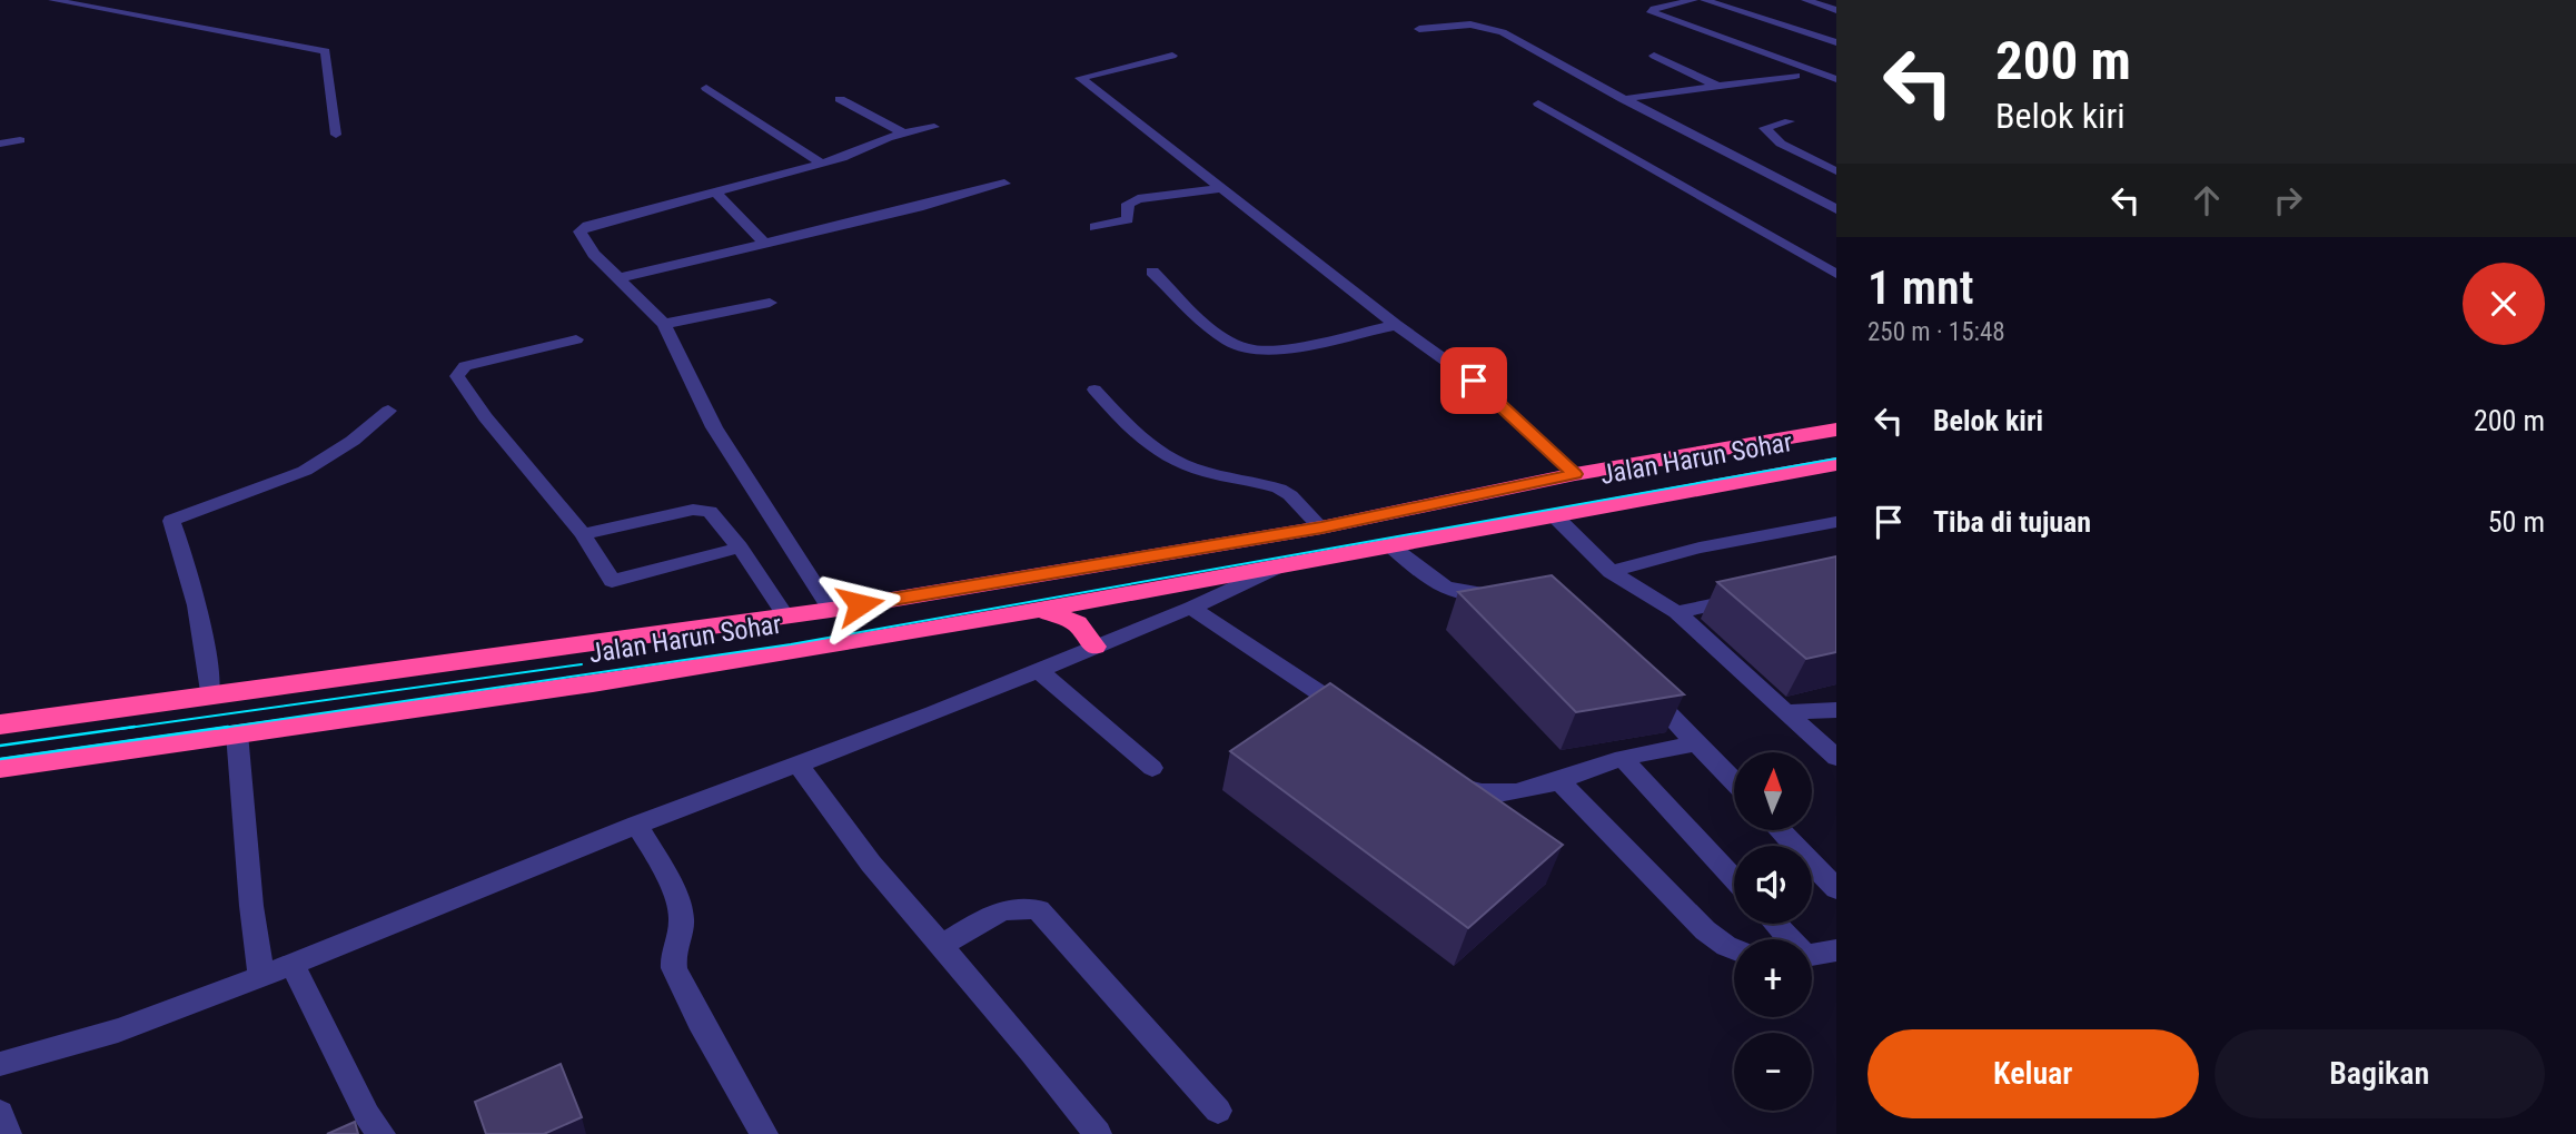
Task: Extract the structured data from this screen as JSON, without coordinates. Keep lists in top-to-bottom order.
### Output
{
  "streets": {
    "highway": ["Jalan Harun Sohar"]
  },
  "north": "top",
  "page": {
    "turn": ["200 m", "Belok kiri"],
    "heading": ["1 mnt", "250 m · 15:48"],
    "list": [
      {
        "name": "Belok kiri",
        "value": "200 m"
      },
      {
        "name": "Tiba di tujuan",
        "value": "50 m"
      }
    ],
    "map_buttons": ["+", "−"],
    "buttons": ["Keluar", "Bagikan"]
  }
}
